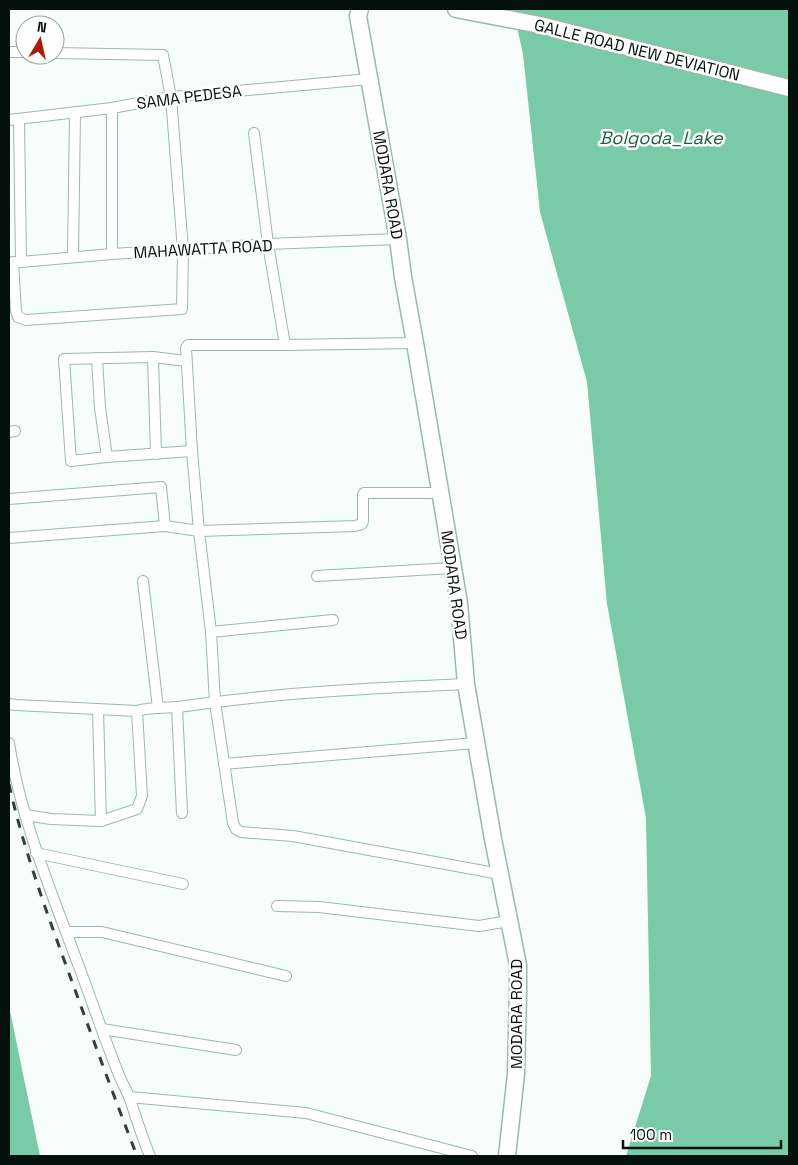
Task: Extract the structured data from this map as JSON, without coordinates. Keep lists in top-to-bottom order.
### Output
{
  "streets": {
    "main road": ["GALLE ROAD NEW DEVIATION", "MODARA ROAD"],
    "street": ["SAMA PEDESA", "MAHAWATTA ROAD"]
  },
  "crossings": [
    ["SAMA PEDESA", "MODARA ROAD"],
    ["MODARA ROAD", "MAHAWATTA ROAD"]
  ],
  "water": ["Bolgoda_Lake"],
  "scale_bar": "100 m",
  "north": "top"
}
